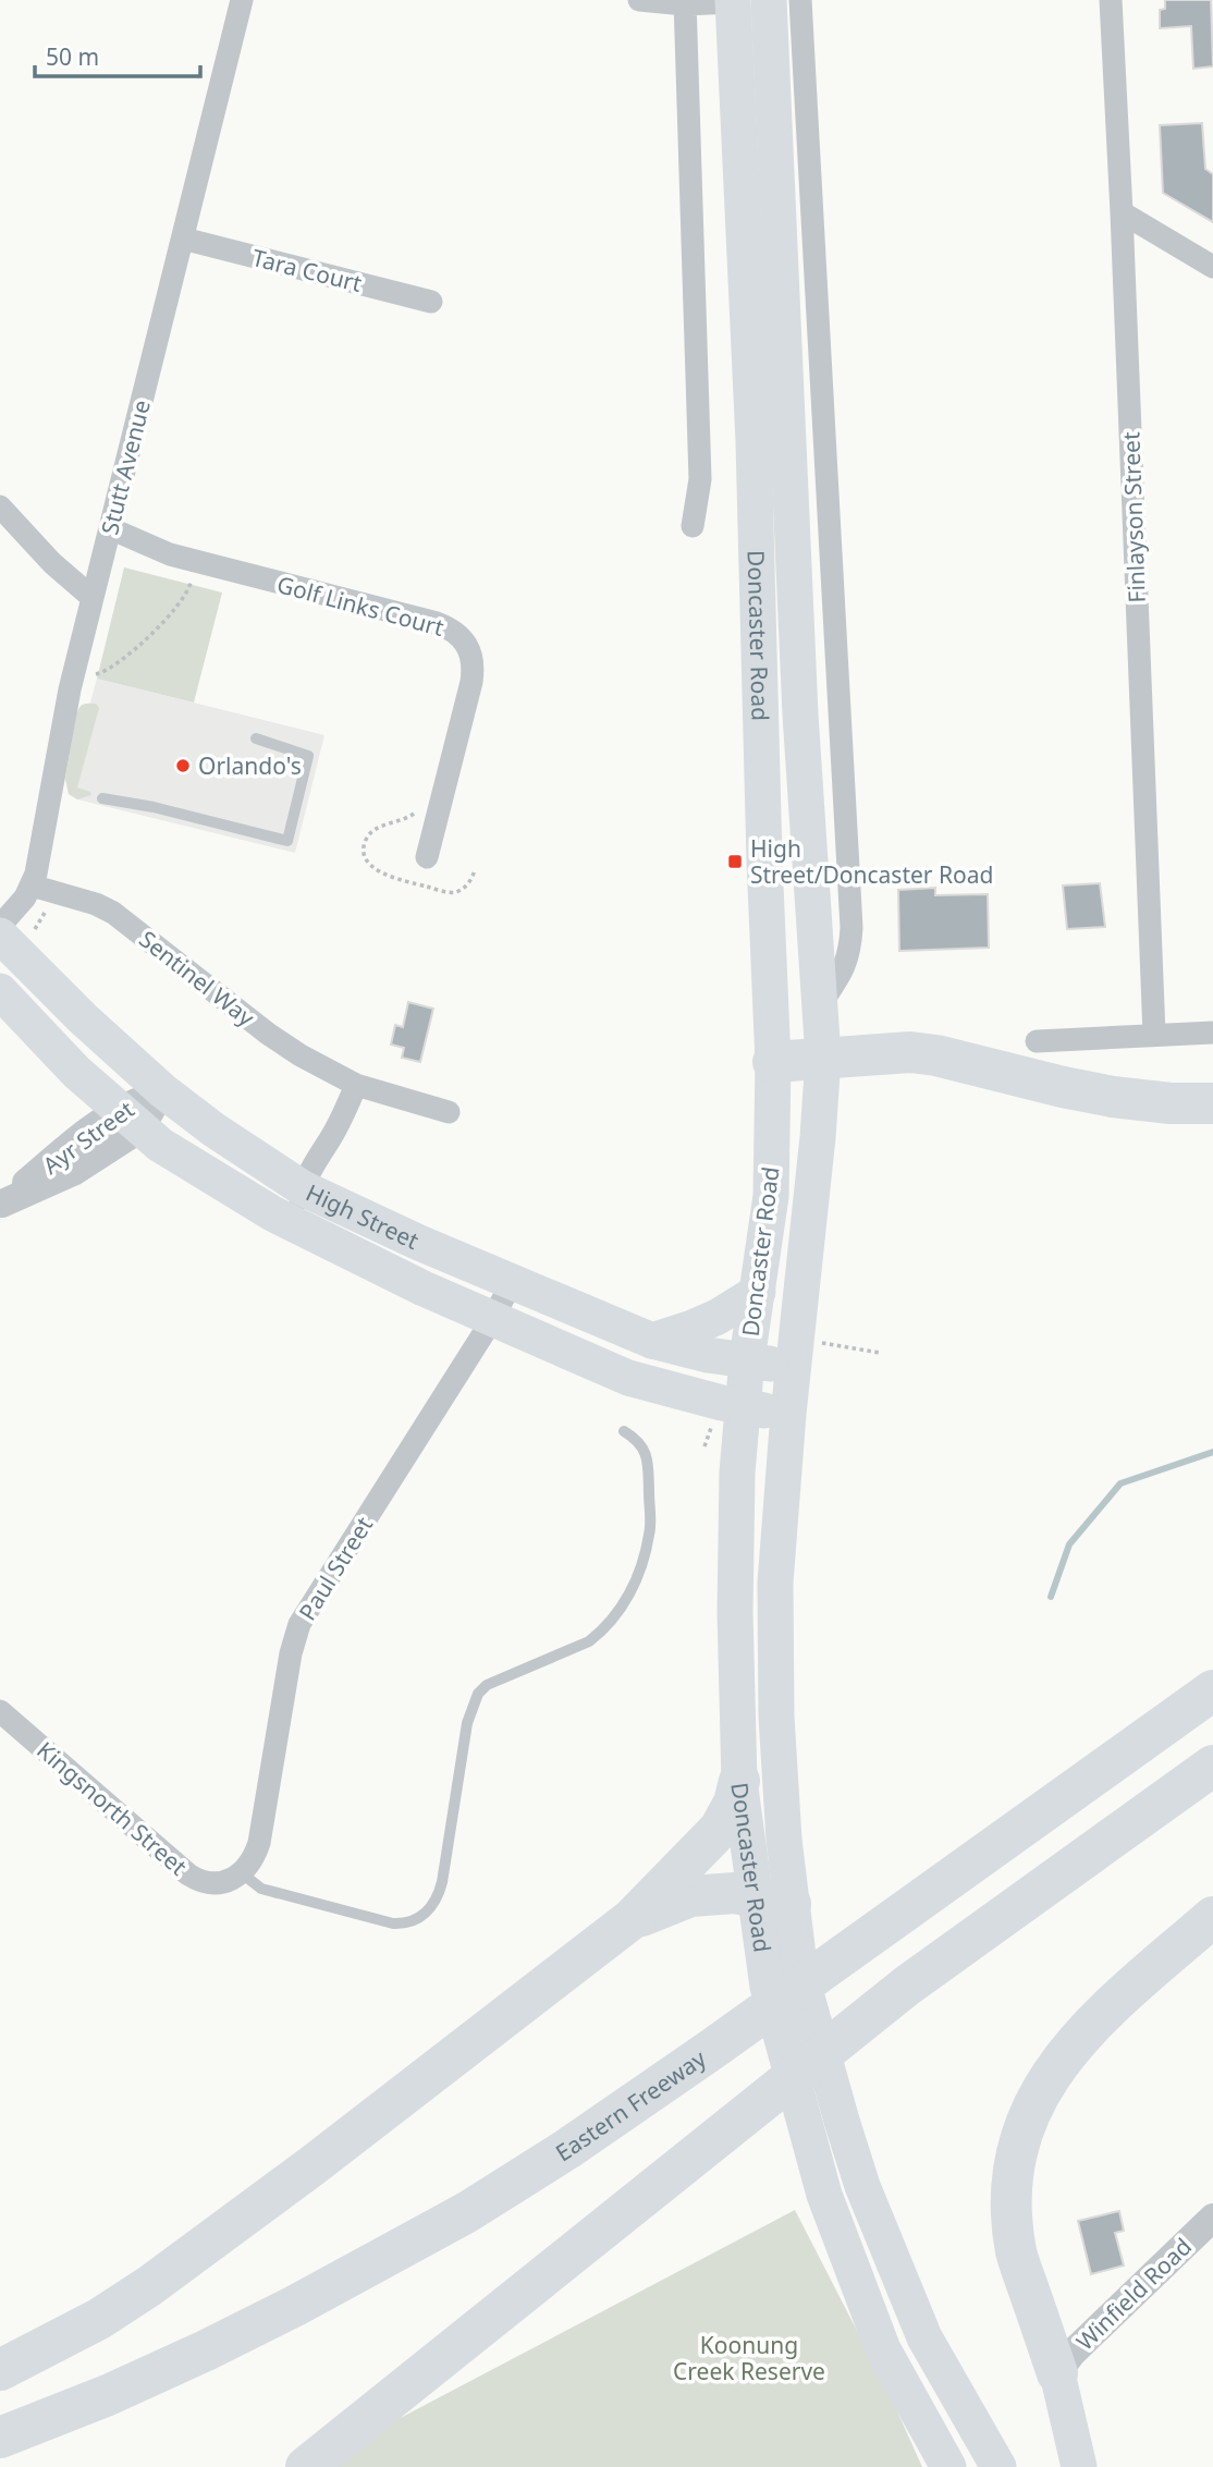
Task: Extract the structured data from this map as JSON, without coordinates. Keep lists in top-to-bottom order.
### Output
{
  "streets": {
    "highway": ["Eastern Freeway"],
    "main road": ["Doncaster Road", "High Street"],
    "street": [
      "Tara Court",
      "Stutt Avenue",
      "Finlayson Street",
      "Golf Links Court",
      "Sentinel Way",
      "Ayr Street",
      "Paul Street",
      "Kingsnorth Street",
      "Winfield Road"
    ]
  },
  "crossings": [
    ["Tara Court", "Stutt Avenue"],
    ["Stutt Avenue", "Golf Links Court"],
    ["Stutt Avenue", "Sentinel Way"],
    ["Doncaster Road", "High Street"],
    ["Ayr Street", "High Street"],
    ["High Street", "Paul Street"],
    ["Paul Street", "Kingsnorth Street"]
  ],
  "parks": ["Koonung Creek Reserve"],
  "places": {
    "other": ["Orlando's"],
    "transit": ["High Street/Doncaster Road"]
  },
  "scale_bar": "50 m"
}
